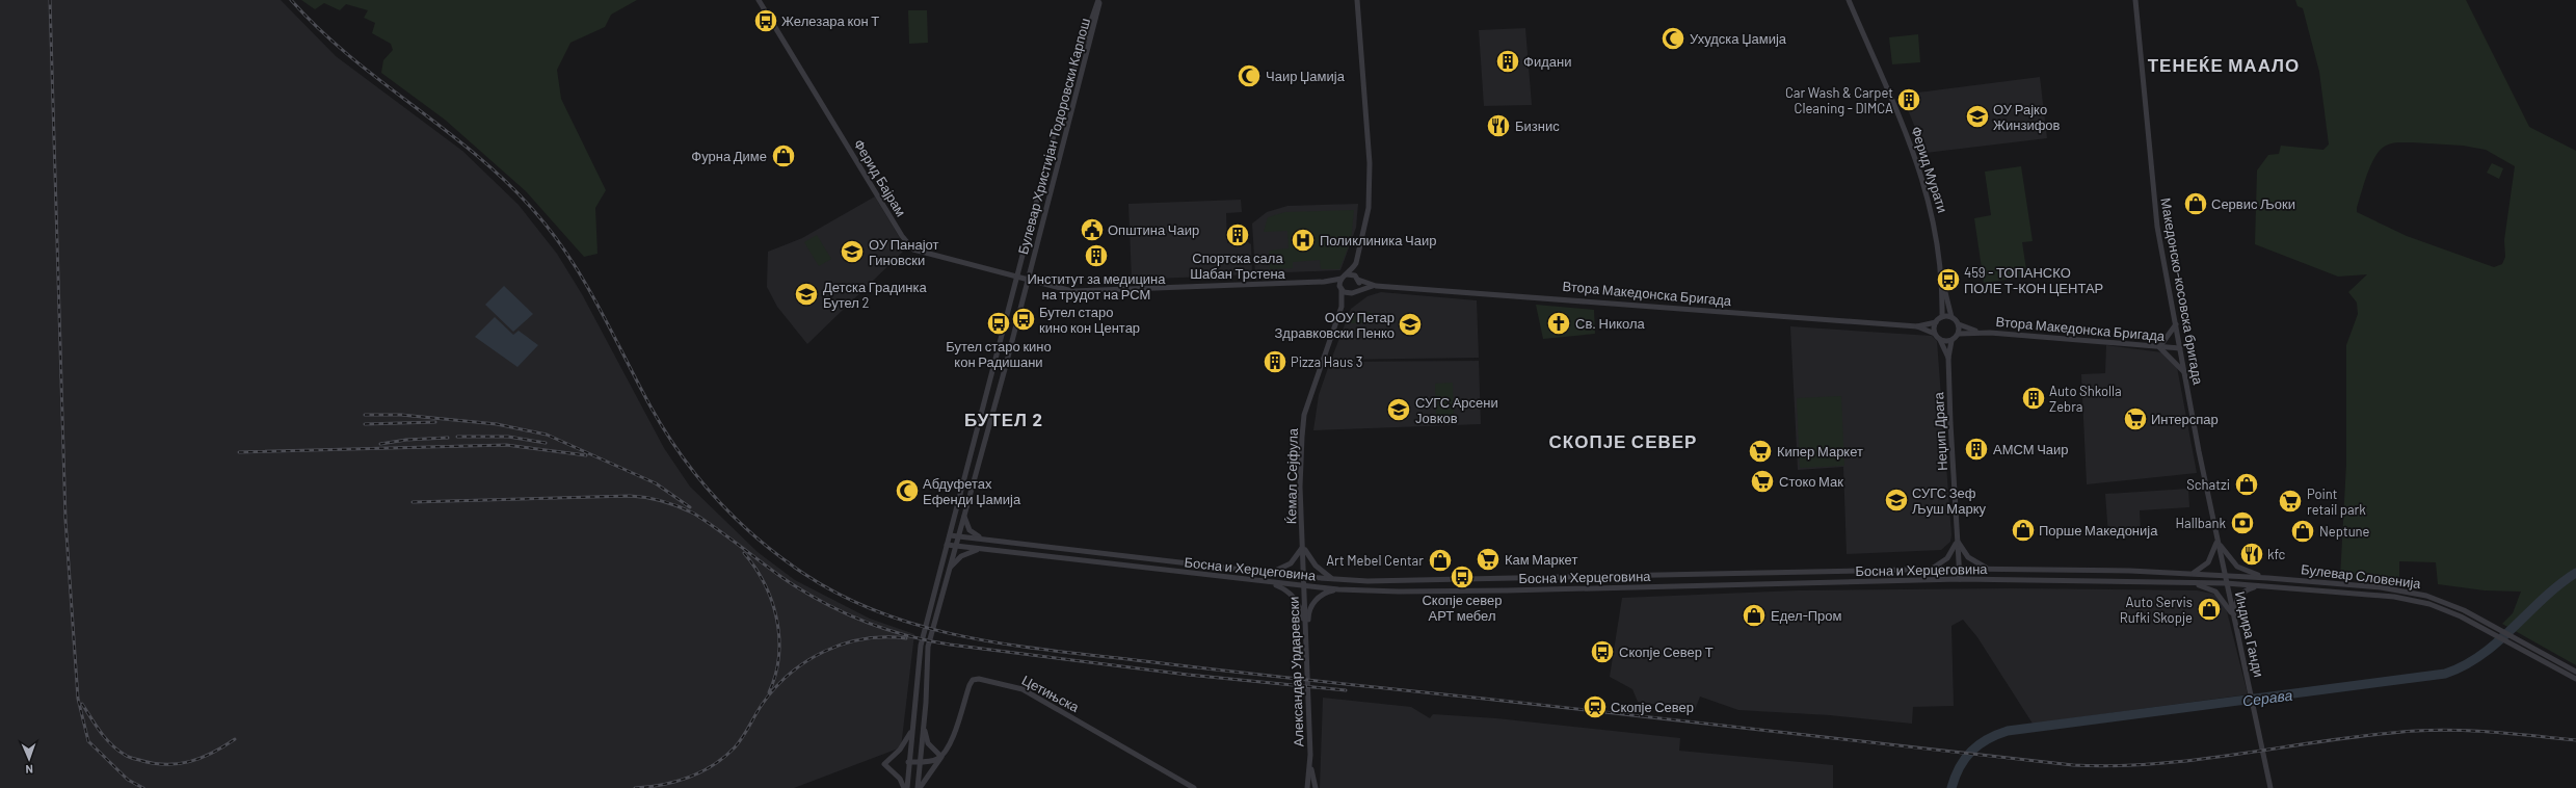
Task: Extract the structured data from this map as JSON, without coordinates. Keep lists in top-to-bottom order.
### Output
{
  "streets": {
    "street": [
      "Булевар Христијан Тодоровски Карпош",
      "Ферид Мурати",
      "Ферид Бајрам",
      "Македонско-косовска бригада",
      "Втора Македонска Бригада",
      "Неџип Драга",
      "Ќемал Сејфула",
      "Босна и Херцеговина",
      "Булевар Словенија",
      "Индира Ганди",
      "Александар Урдаревски",
      "Цетињска"
    ]
  },
  "crossings": [
    ["Булевар Христијан Тодоровски Карпош", "Ферид Бајрам"],
    ["Булевар Христијан Тодоровски Карпош", "Босна и Херцеговина"],
    ["Ферид Мурати", "Втора Македонска Бригада"],
    ["Ферид Мурати", "Неџип Драга"],
    ["Македонско-косовска бригада", "Втора Македонска Бригада"],
    ["Македонско-косовска бригада", "Босна и Херцеговина"],
    ["Македонско-косовска бригада", "Булевар Словенија"],
    ["Македонско-косовска бригада", "Индира Ганди"],
    ["Втора Македонска Бригада", "Неџип Драга"],
    ["Втора Македонска Бригада", "Ќемал Сејфула"],
    ["Неџип Драга", "Босна и Херцеговина"],
    ["Ќемал Сејфула", "Босна и Херцеговина"],
    ["Ќемал Сејфула", "Александар Урдаревски"],
    ["Босна и Херцеговина", "Булевар Словенија"],
    ["Босна и Херцеговина", "Индира Ганди"],
    ["Босна и Херцеговина", "Александар Урдаревски"],
    ["Булевар Словенија", "Индира Ганди"]
  ],
  "districts": ["ТЕНЕЌЕ МААЛО", "БУТЕЛ 2", "СКОПЈЕ СЕВЕР"],
  "water": ["Серава"],
  "places": {
    "bus stop": [
      "Железара кон Т",
      "459 - ТОПАНСКО ПОЛЕ Т-КОН ЦЕНТАР",
      "Бутел старо кино кон Центар",
      "Бутел старо кино кон Радишани",
      "Скопје север АРТ мебел",
      "Скопје Север Т"
    ],
    "mosque": ["Ухудска Џамија", "Чаир Џамија", "Абдуфетах Ефенди Џамија"],
    "building": [
      "Фидани",
      "Car Wash & Carpet Cleaning - DIMCA",
      "Спортска сала Шабан Трстена",
      "Институт за медицина на трудот на РСМ",
      "Pizza Haus 3",
      "Auto Shkolla Zebra",
      "АМСМ Чаир"
    ],
    "school or university": [
      "ОУ Рајко Жинзифов",
      "ОУ Панајот Гиновски",
      "Детска Градинка Бутел 2",
      "ООУ Петар Здравковски Пенко",
      "СУГС Арсени Јовков",
      "СУГС Зеф Љуш Марку"
    ],
    "restaurant": ["Бизнис", "kfc"],
    "shop": [
      "Фурна Диме",
      "Сервис Љоки",
      "Schatzi",
      "Порше Македонија",
      "Neptune",
      "Art Mebel Centar",
      "Auto Servis Rufki Skopje",
      "Едел-Пром"
    ],
    "public building": ["Општина Чаир"],
    "hospital": ["Поликлиника Чаир"],
    "church": ["Св. Никола"],
    "supermarket": [
      "Интерспар",
      "Кипер Маркет",
      "Стоко Мак",
      "Point retail park",
      "Кам Маркет"
    ],
    "bank": ["Hallbank"],
    "station": ["Скопје Север"]
  },
  "north": "bottom"
}
